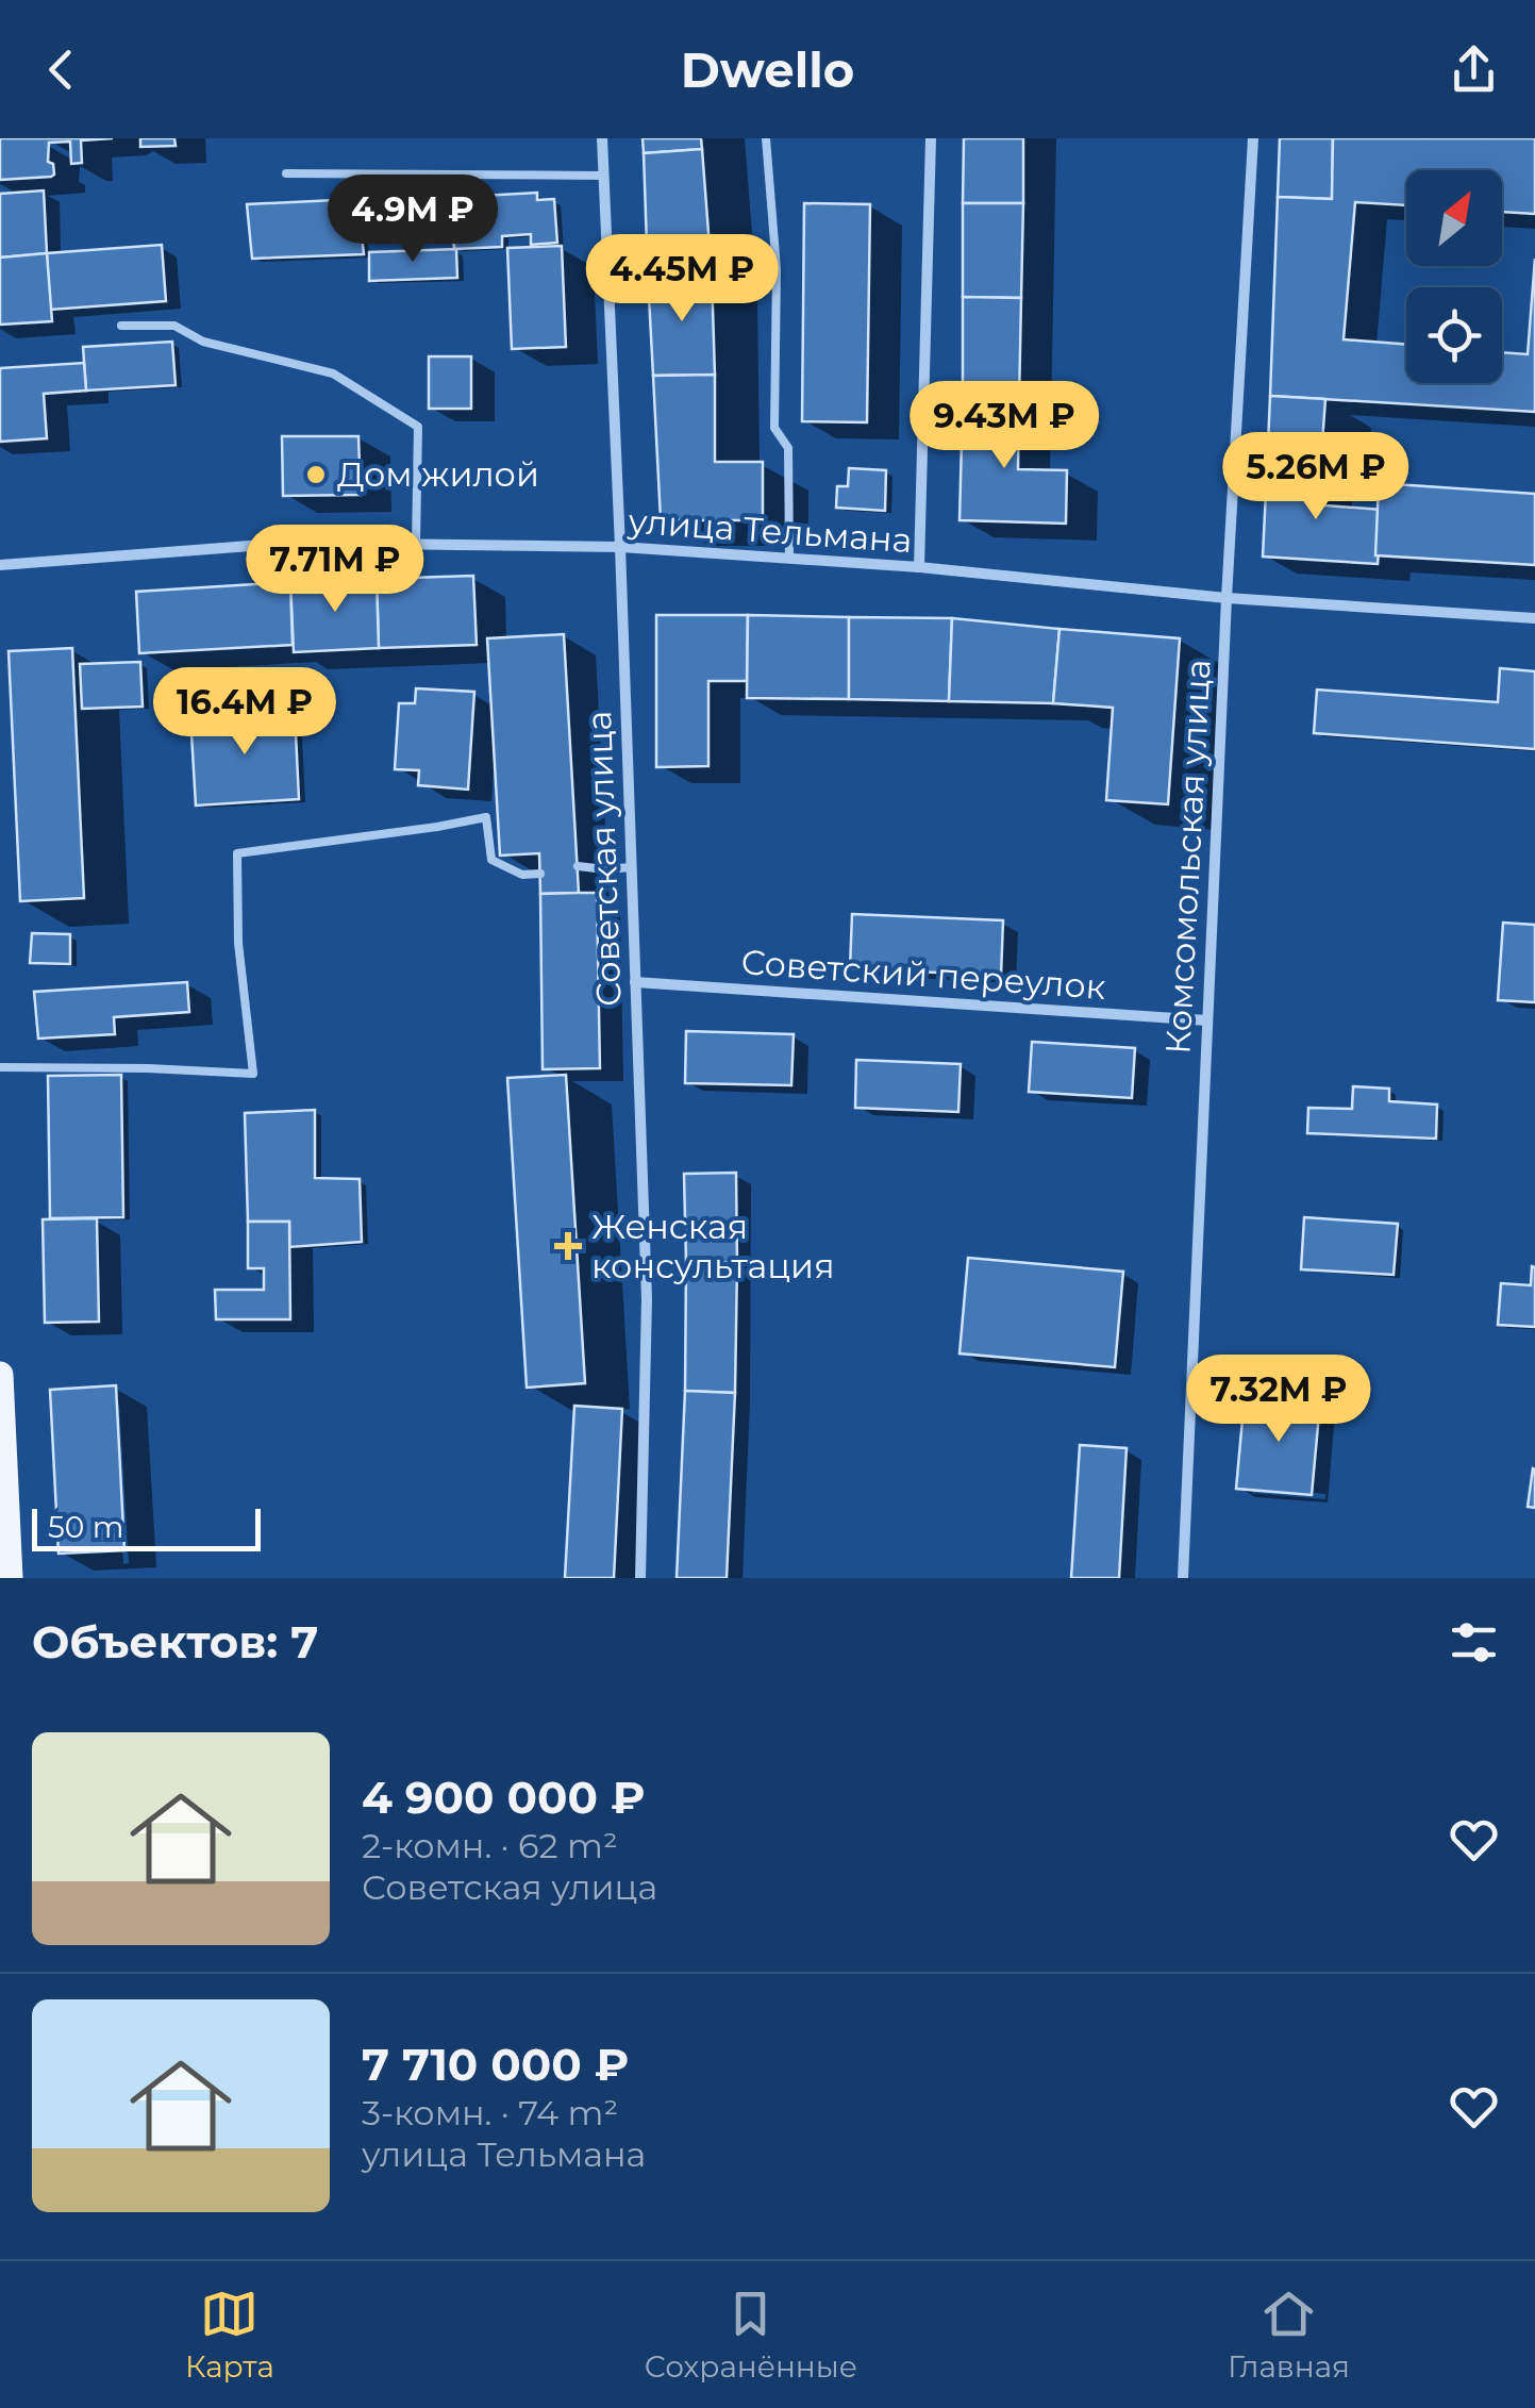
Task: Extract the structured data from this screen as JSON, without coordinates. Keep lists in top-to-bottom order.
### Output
{
  "streets": {
    "street": [
      "улица Тельмана",
      "Комсомольская улица",
      "Советская улица",
      "Советский переулок"
    ]
  },
  "crossings": [
    ["улица Тельмана", "Комсомольская улица"],
    ["улица Тельмана", "Советская улица"],
    ["Комсомольская улица", "Советский переулок"],
    ["Советская улица", "Советский переулок"]
  ],
  "places": {
    "other": ["Дом жилой"],
    "health": ["Женская консультация"]
  },
  "scale_bar": "50 m",
  "north": "top right",
  "page": {
    "header": "Dwello",
    "price": [
      "4.9M ₽",
      "4.45M ₽",
      "9.43M ₽",
      "5.26M ₽",
      "7.71M ₽",
      "16.4M ₽",
      "7.32M ₽"
    ],
    "scale": "50 m",
    "heading": "Объектов: 7",
    "list": [
      {
        "name": "4 900 000 ₽",
        "note": "2-комн. · 62 m² · Советская улица"
      },
      {
        "name": "7 710 000 ₽",
        "note": "3-комн. · 74 m² · улица Тельмана"
      }
    ],
    "tabs": ["Карта", "Сохранённые", "Главная"]
  }
}
